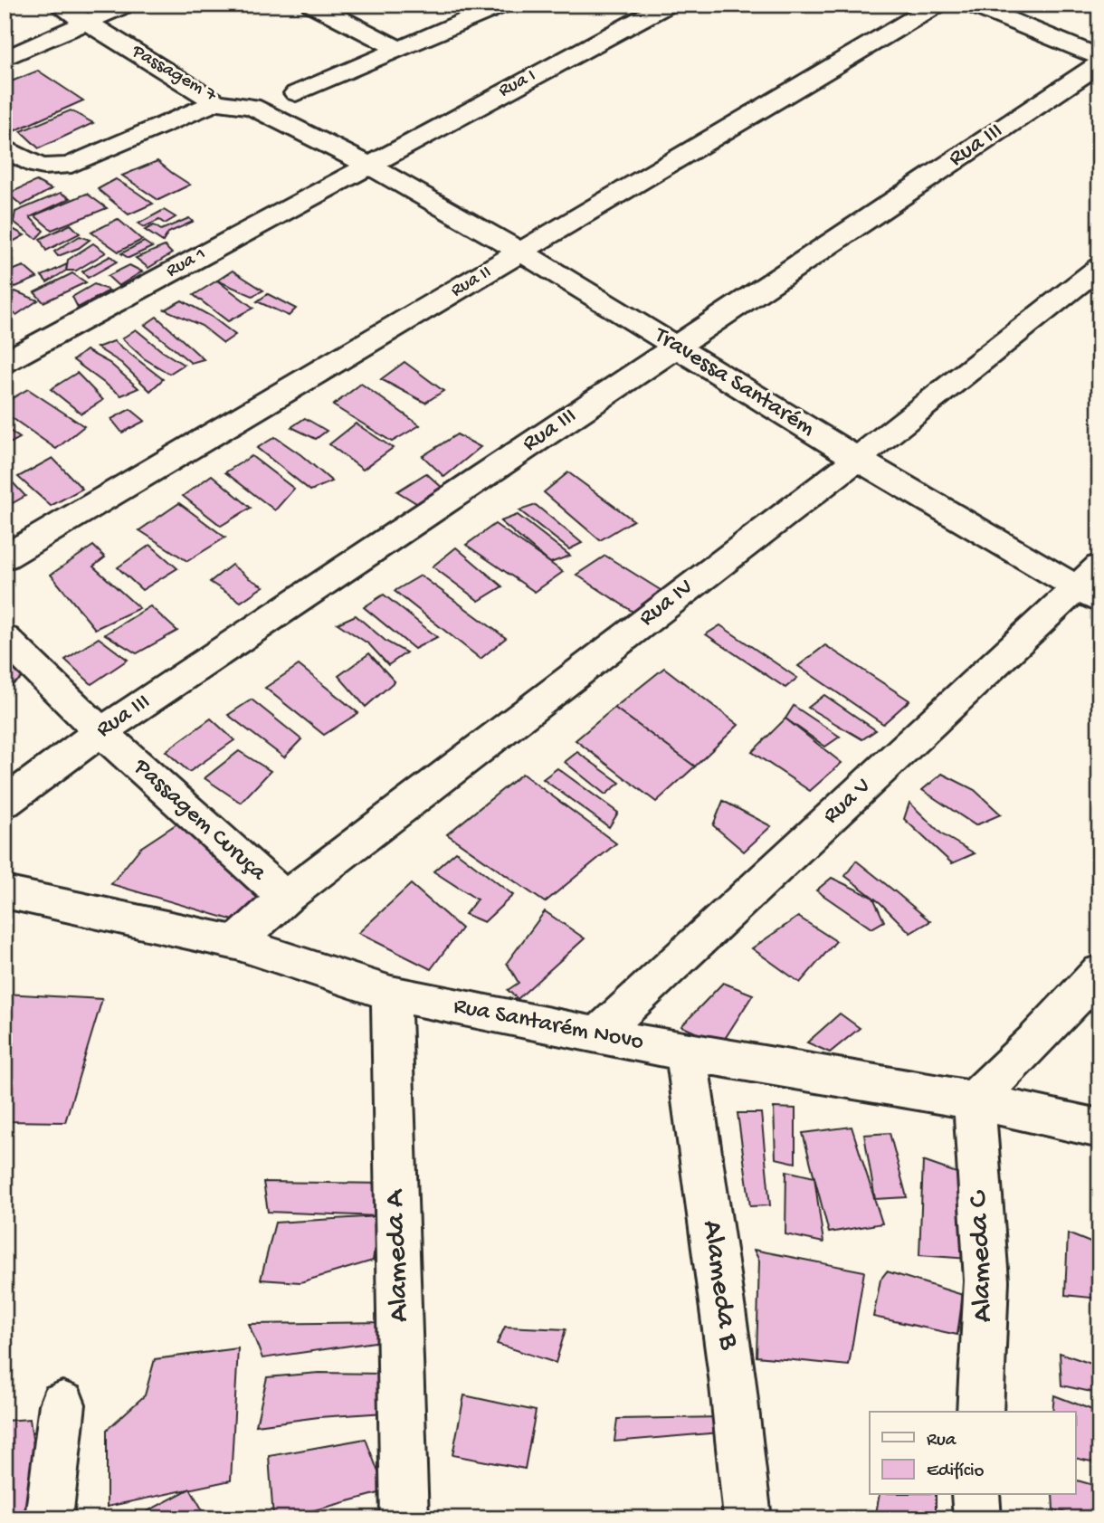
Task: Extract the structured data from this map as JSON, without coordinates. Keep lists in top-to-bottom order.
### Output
{
  "streets": {
    "street": [
      "Passagem 7",
      "Rua I",
      "Rua III",
      "Rua 1",
      "Rua II",
      "Travessa Santarém",
      "Rua IV",
      "Rua V",
      "Passagem Curuça",
      "Rua Santarém Novo",
      "Alameda A",
      "Alameda C",
      "Alameda B"
    ]
  },
  "crossings": [
    ["Passagem 7", "Rua I"],
    ["Passagem 7", "Rua 1"],
    ["Passagem 7", "Travessa Santarém"],
    ["Rua I", "Rua 1"],
    ["Rua I", "Travessa Santarém"],
    ["Rua III", "Travessa Santarém"],
    ["Rua III", "Passagem Curuça"],
    ["Rua 1", "Travessa Santarém"],
    ["Rua II", "Travessa Santarém"],
    ["Travessa Santarém", "Rua IV"],
    ["Travessa Santarém", "Rua V"],
    ["Rua IV", "Passagem Curuça"],
    ["Rua IV", "Rua Santarém Novo"],
    ["Rua V", "Rua Santarém Novo"],
    ["Rua Santarém Novo", "Alameda A"],
    ["Rua Santarém Novo", "Alameda C"],
    ["Rua Santarém Novo", "Alameda B"]
  ],
  "legend": ["Rua", "Edifício"]
}
